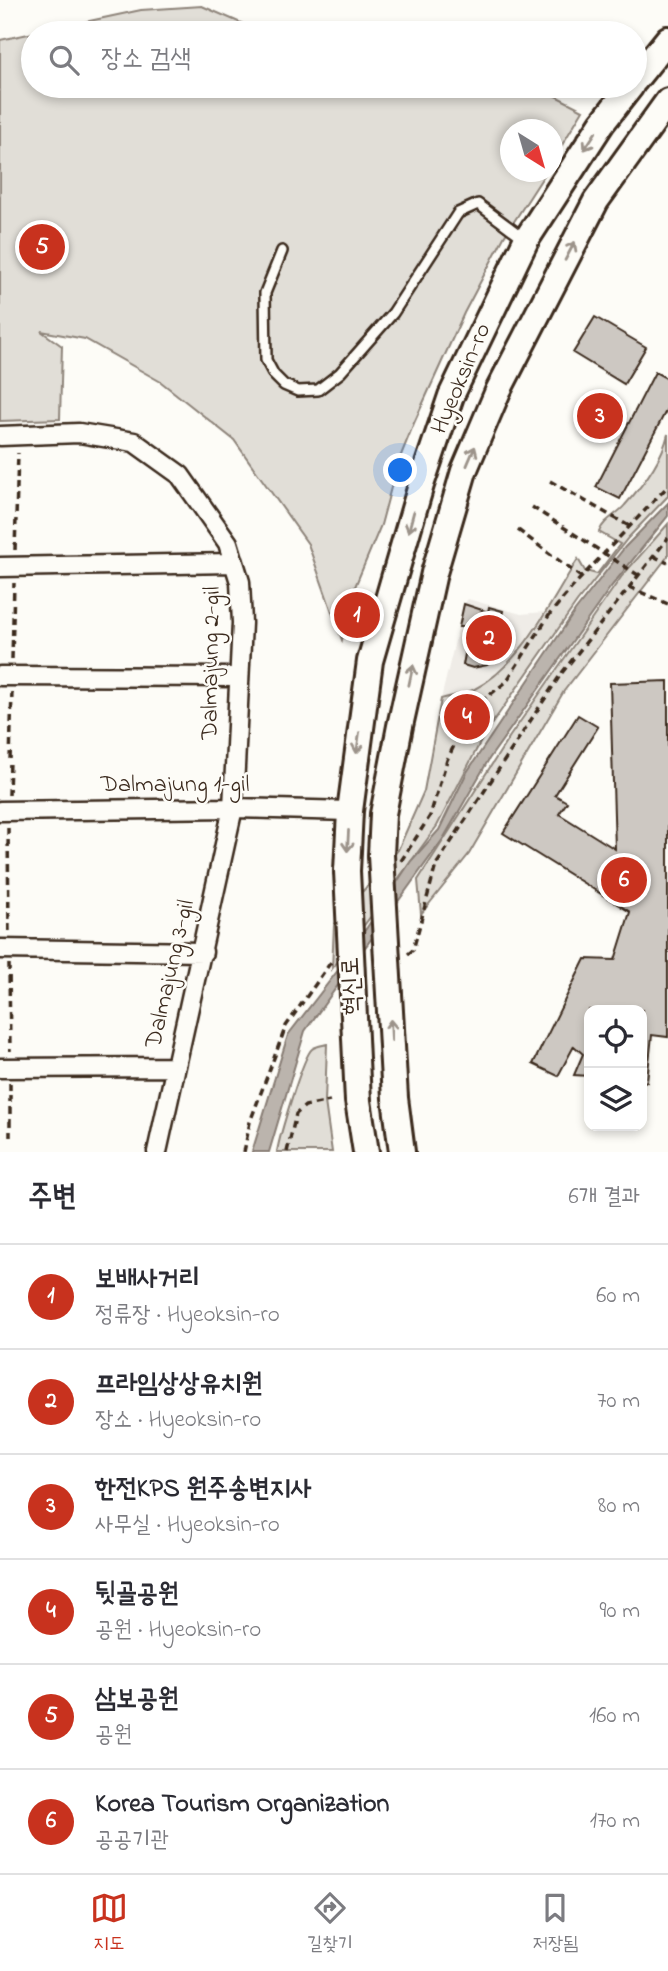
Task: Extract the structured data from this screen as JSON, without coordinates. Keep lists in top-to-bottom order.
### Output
{
  "streets": {
    "street": [
      "Hyeoksin-ro",
      "Dalmajung 2-gil",
      "Dalmajung 1-gil",
      "Dalmajung 3-gil",
      "혁신로"
    ]
  },
  "crossings": [
    ["Hyeoksin-ro", "Dalmajung 1-gil"],
    ["Hyeoksin-ro", "혁신로"],
    ["Dalmajung 2-gil", "Dalmajung 1-gil"],
    ["Dalmajung 2-gil", "Dalmajung 3-gil"],
    ["Dalmajung 1-gil", "Dalmajung 3-gil"]
  ],
  "north": "bottom right",
  "page": {
    "search": "장소 검색",
    "pins": [
      "5",
      "3",
      "1",
      "2",
      "4",
      "6"
    ],
    "heading": ["주변", "6개 결과"],
    "list": [
      {
        "mark": "1",
        "name": "보배사거리",
        "note": "정류장 · Hyeoksin-ro",
        "value": "60 m"
      },
      {
        "mark": "2",
        "name": "프라임상상유치원",
        "note": "장소 · Hyeoksin-ro",
        "value": "70 m"
      },
      {
        "mark": "3",
        "name": "한전KPS 원주송변지사",
        "note": "사무실 · Hyeoksin-ro",
        "value": "80 m"
      },
      {
        "mark": "4",
        "name": "뒷골공원",
        "note": "공원 · Hyeoksin-ro",
        "value": "90 m"
      },
      {
        "mark": "5",
        "name": "삼보공원",
        "note": "공원",
        "value": "160 m"
      },
      {
        "mark": "6",
        "name": "Korea Tourism Organization",
        "note": "공공기관",
        "value": "170 m"
      }
    ],
    "nav": ["지도", "길찾기", "저장됨"]
  }
}
